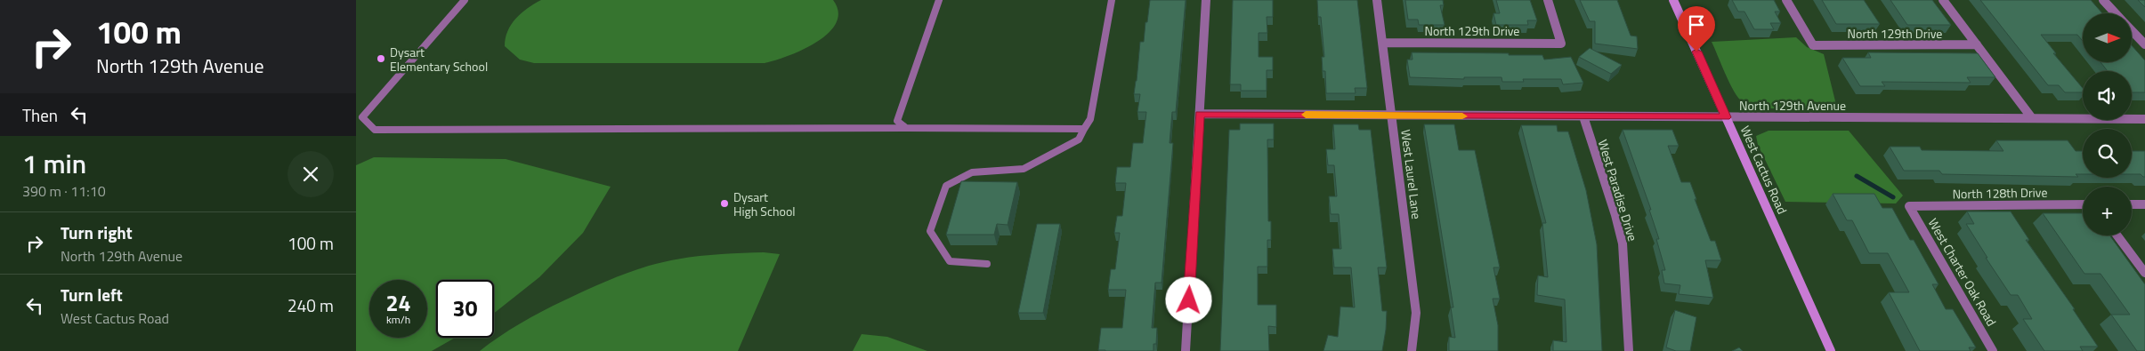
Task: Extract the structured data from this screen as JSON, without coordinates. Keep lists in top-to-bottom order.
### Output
{
  "streets": {
    "main road": ["West Cactus Road"],
    "street": [
      "North 129th Drive",
      "North 129th Avenue",
      "West Laurel Lane",
      "West Paradise Drive",
      "North 128th Drive",
      "West Charter Oak Road"
    ]
  },
  "crossings": [
    ["North 129th Drive", "West Laurel Lane"],
    ["North 129th Avenue", "West Cactus Road"],
    ["North 129th Avenue", "West Laurel Lane"],
    ["North 129th Avenue", "West Paradise Drive"],
    ["North 128th Drive", "West Charter Oak Road"]
  ],
  "places": ["Dysart Elementary School", "Dysart High School"],
  "north": "right",
  "page": {
    "turn": ["100 m", "North 129th Avenue"],
    "map_buttons": "+",
    "then": "Then",
    "heading": ["1 min", "390 m · 11:10"],
    "list": [
      {
        "name": "Turn right",
        "note": "North 129th Avenue",
        "value": "100 m"
      },
      {
        "name": "Turn left",
        "note": "West Cactus Road",
        "value": "240 m"
      }
    ],
    "speed": "24 km/h",
    "limit": "30"
  }
}
